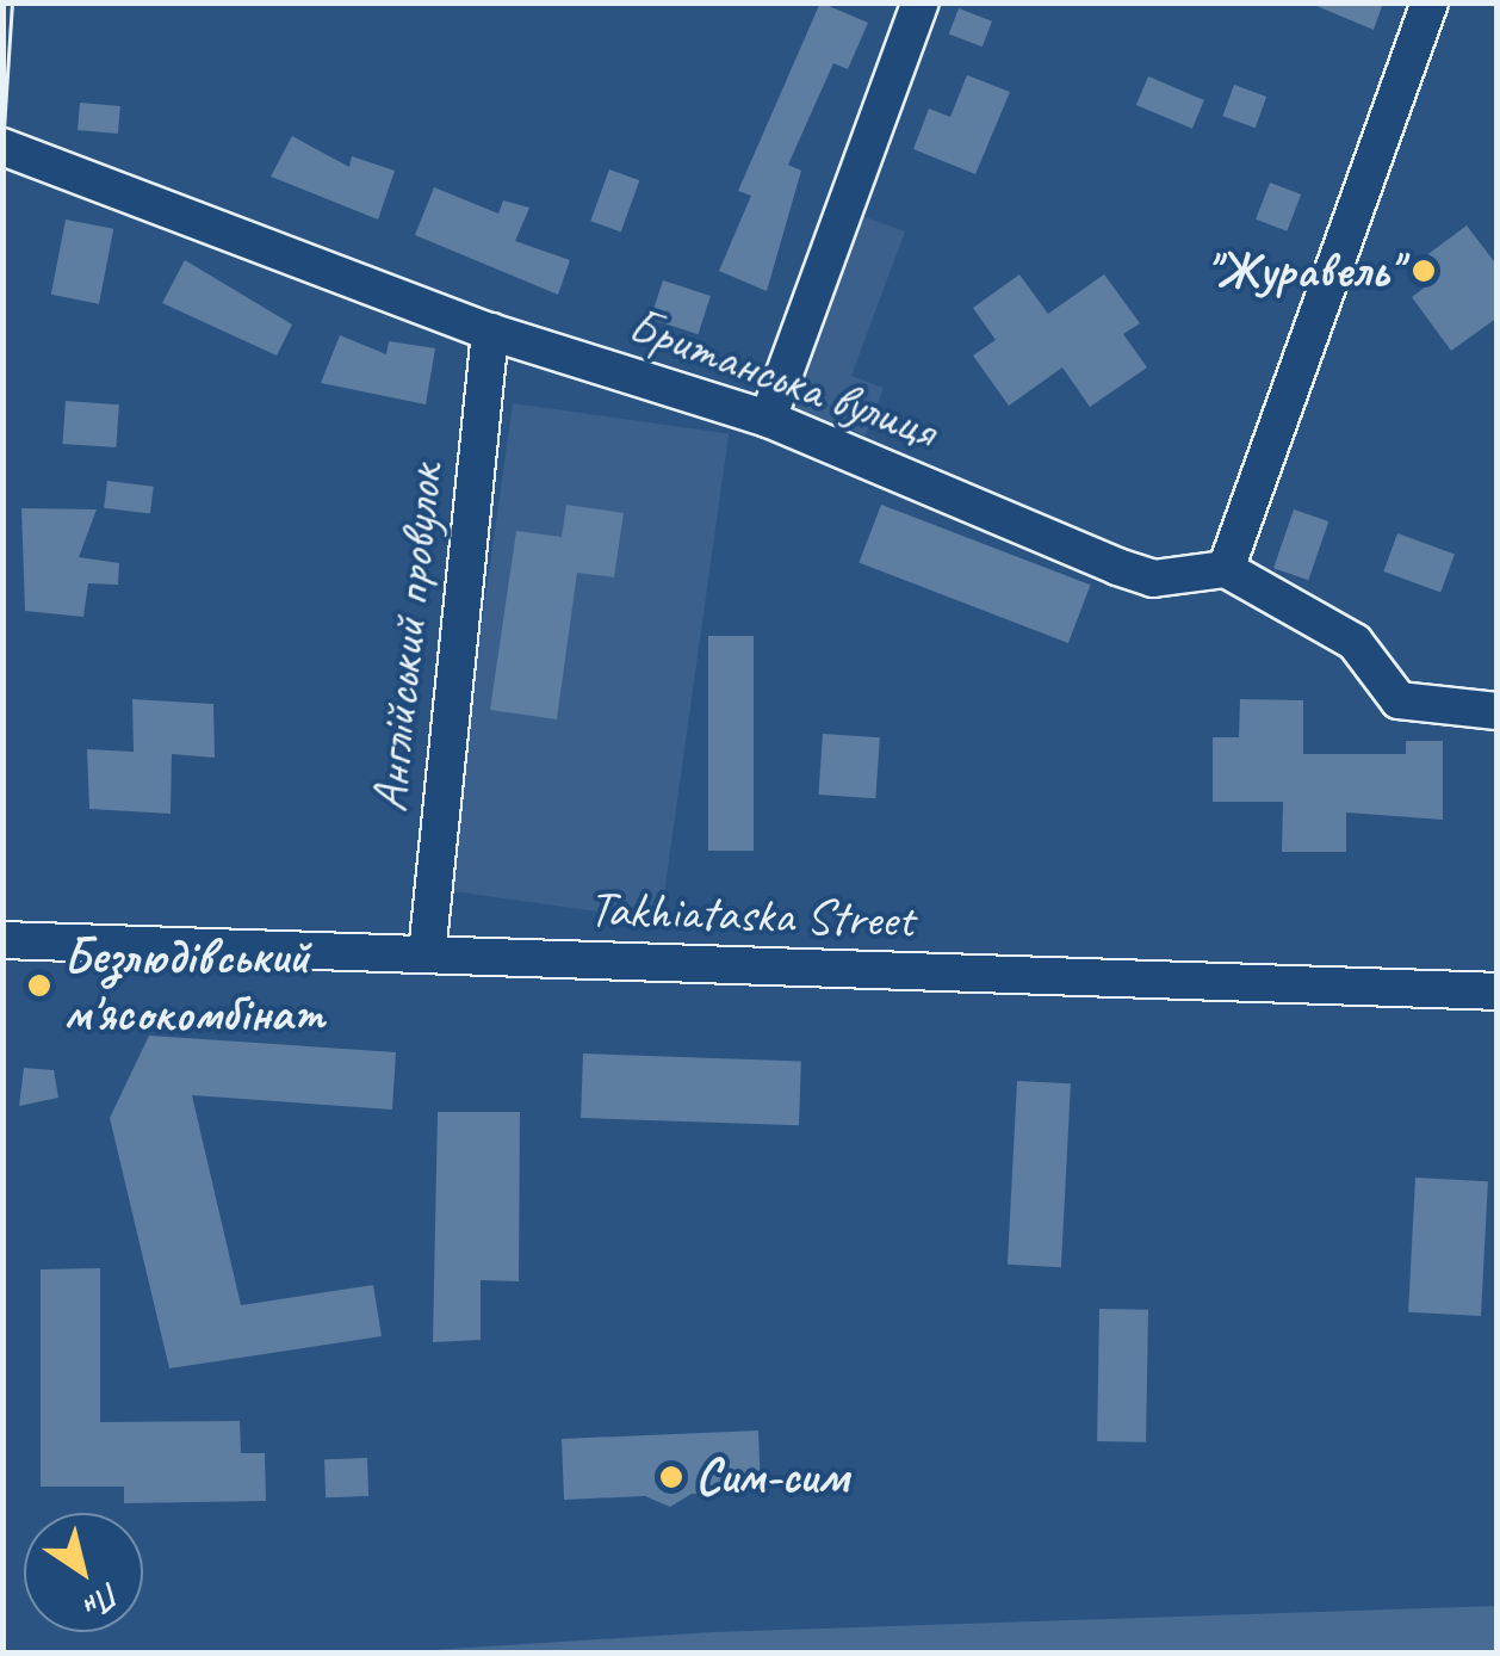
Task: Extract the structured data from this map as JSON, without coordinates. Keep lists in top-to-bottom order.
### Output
{
  "streets": {
    "street": ["Британська вулиця", "Англійський провулок", "Takhiataska Street"]
  },
  "crossings": [
    ["Британська вулиця", "Англійський провулок"],
    ["Англійський провулок", "Takhiataska Street"]
  ],
  "places": ["\"Журавель\"", "Безлюдівський м'ясокомбінат", "Сим-сим"],
  "north": "bottom right"
}
